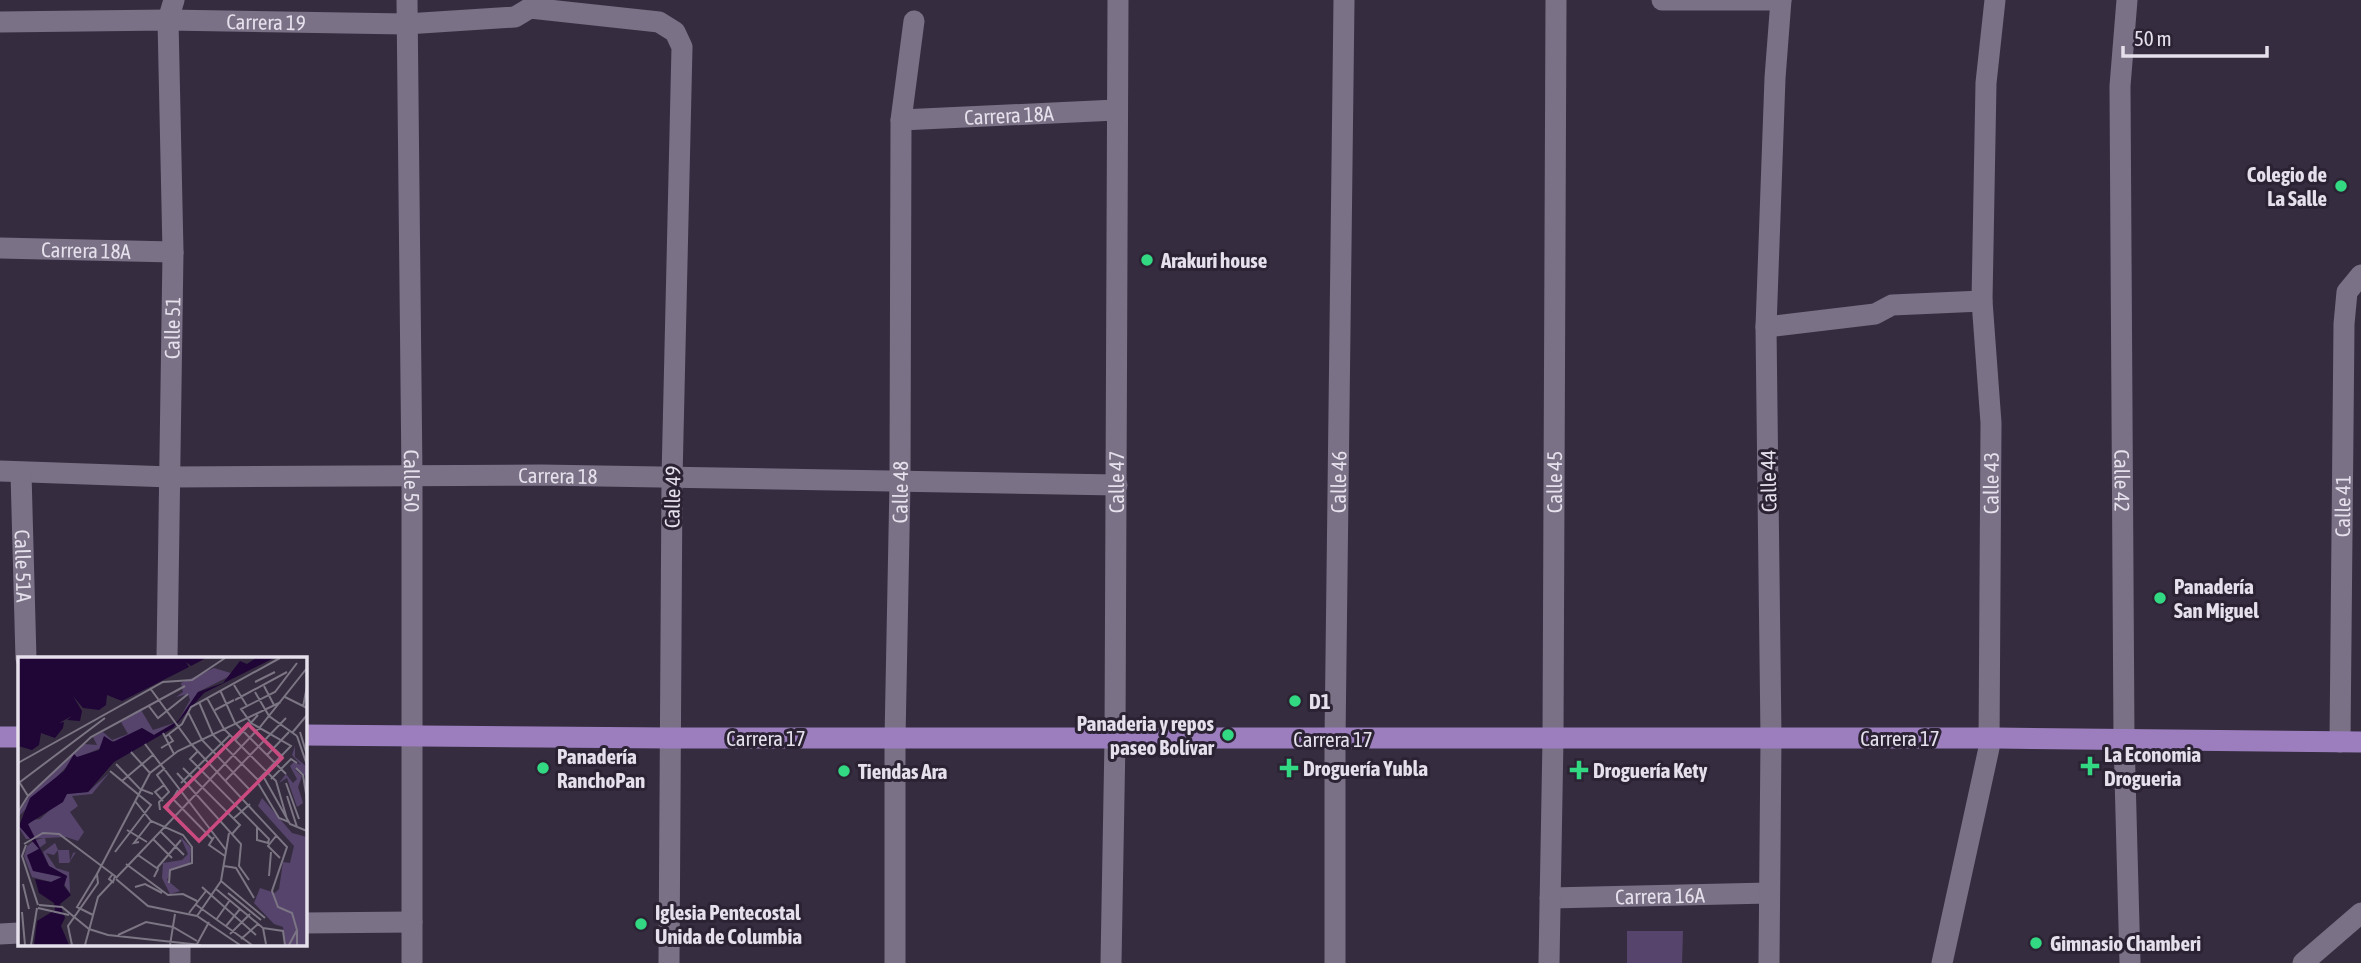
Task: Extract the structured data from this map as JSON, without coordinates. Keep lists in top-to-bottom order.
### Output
{
  "streets": {
    "main road": ["Carrera 17"],
    "street": [
      "Carrera 19",
      "Carrera 18A",
      "Calle 51",
      "Carrera 18",
      "Calle 50",
      "Calle 46",
      "Calle 44",
      "Calle 42",
      "Calle 47",
      "Calle 45",
      "Calle 43",
      "Calle 48",
      "Calle 49",
      "Calle 41",
      "Calle 51A",
      "Carrera 16A"
    ]
  },
  "crossings": [
    ["Carrera 19", "Calle 51"],
    ["Carrera 19", "Calle 50"],
    ["Carrera 19", "Calle 49"],
    ["Carrera 18A", "Calle 51"],
    ["Carrera 18A", "Calle 47"],
    ["Carrera 18A", "Calle 48"],
    ["Calle 51", "Carrera 18"],
    ["Carrera 18", "Calle 50"],
    ["Carrera 18", "Calle 47"],
    ["Carrera 18", "Calle 48"],
    ["Carrera 18", "Calle 49"],
    ["Carrera 18", "Calle 51A"],
    ["Calle 50", "Carrera 17"],
    ["Calle 46", "Carrera 17"],
    ["Calle 44", "Carrera 17"],
    ["Calle 44", "Carrera 16A"],
    ["Calle 42", "Carrera 17"],
    ["Calle 47", "Carrera 17"],
    ["Calle 45", "Carrera 17"],
    ["Calle 45", "Carrera 16A"],
    ["Calle 43", "Carrera 17"],
    ["Calle 48", "Carrera 17"],
    ["Calle 49", "Carrera 17"],
    ["Calle 41", "Carrera 17"]
  ],
  "places": {
    "other": [
      "Colegio de La Salle",
      "Arakuri house",
      "Panadería San Miguel",
      "D1",
      "Panaderia y repos paseo Bolívar",
      "Panadería RanchoPan",
      "Tiendas Ara",
      "Iglesia Pentecostal Unida de Columbia",
      "Gimnasio Chamberi"
    ],
    "health": ["La Economia Drogueria", "Droguería Yubla", "Droguería Kety"]
  },
  "scale_bar": "50 m"
}
